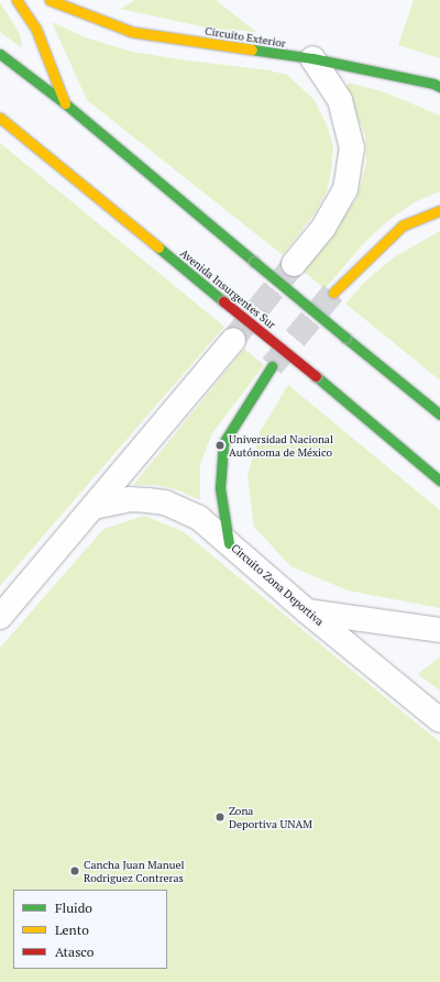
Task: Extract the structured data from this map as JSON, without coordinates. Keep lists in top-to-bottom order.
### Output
{
  "streets": {
    "main road": ["Circuito Exterior", "Avenida Insurgentes Sur"],
    "street": ["Circuito Zona Deportiva"]
  },
  "places": ["Universidad Nacional Autónoma de México", "Zona Deportiva UNAM", "Cancha Juan Manuel Rodriguez Contreras"],
  "legend": ["Fluido", "Lento", "Atasco"]
}
